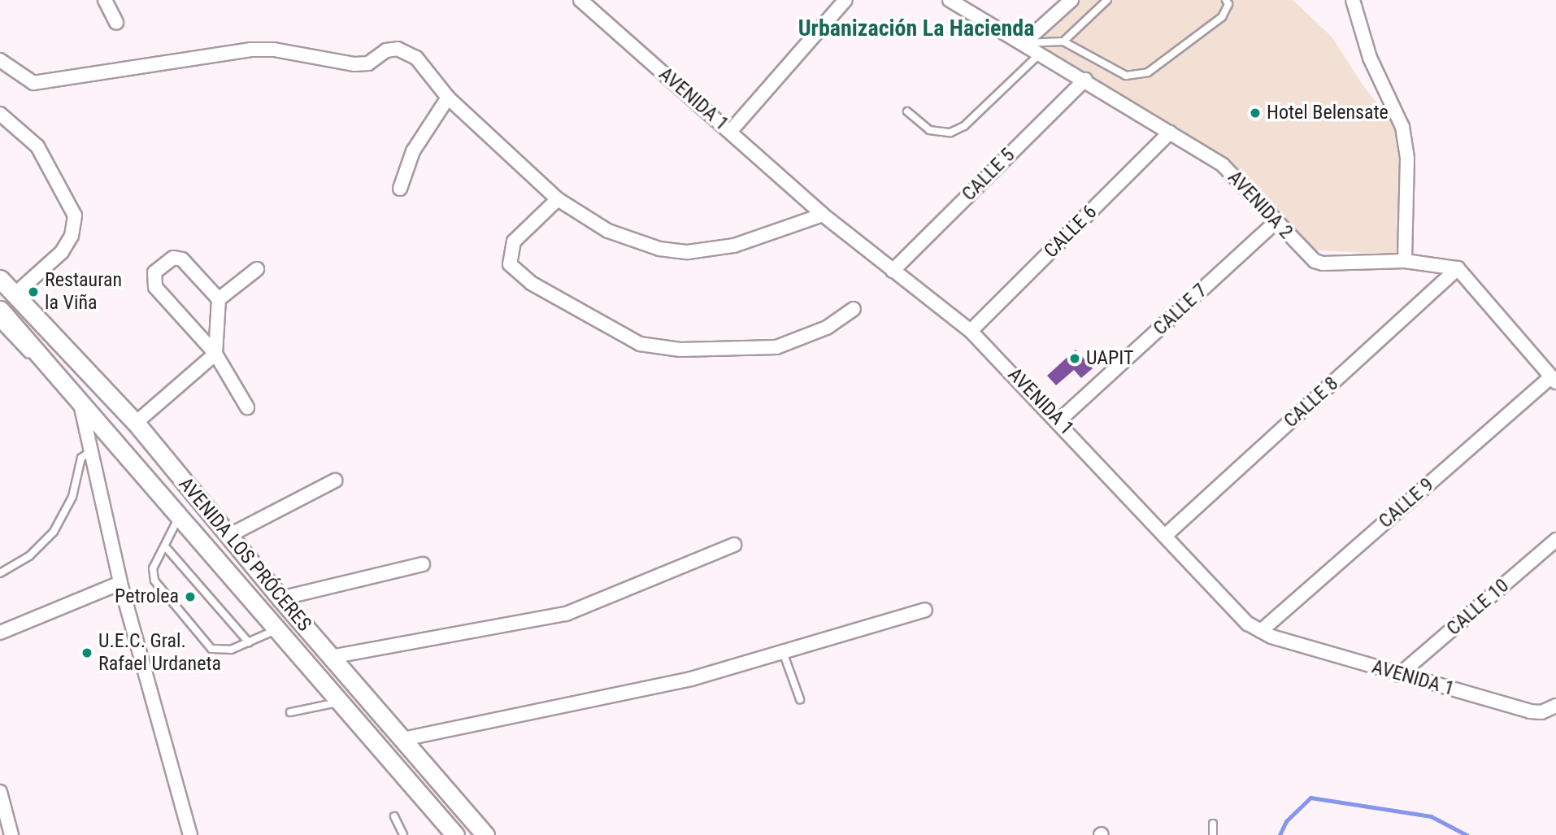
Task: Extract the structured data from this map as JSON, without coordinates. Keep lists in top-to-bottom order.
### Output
{
  "streets": {
    "main road": ["AVENIDA LOS PRÓCERES"],
    "street": [
      "AVENIDA 1",
      "CALLE 5",
      "AVENIDA 2",
      "CALLE 6",
      "CALLE 7",
      "CALLE 8",
      "CALLE 9",
      "CALLE 10"
    ]
  },
  "crossings": [
    ["AVENIDA 1", "CALLE 5"],
    ["AVENIDA 1", "CALLE 6"],
    ["AVENIDA 1", "CALLE 7"],
    ["AVENIDA 1", "CALLE 8"],
    ["AVENIDA 1", "CALLE 9"],
    ["AVENIDA 1", "CALLE 10"],
    ["CALLE 5", "AVENIDA 2"],
    ["AVENIDA 2", "CALLE 6"],
    ["AVENIDA 2", "CALLE 7"],
    ["AVENIDA 2", "CALLE 8"]
  ],
  "districts": ["Urbanización La Hacienda"],
  "places": [
    "Hotel Belensate",
    "Restauran la Viña",
    "UAPIT",
    "Petrolea",
    "U.E.C. Gral. Rafael Urdaneta"
  ]
}
